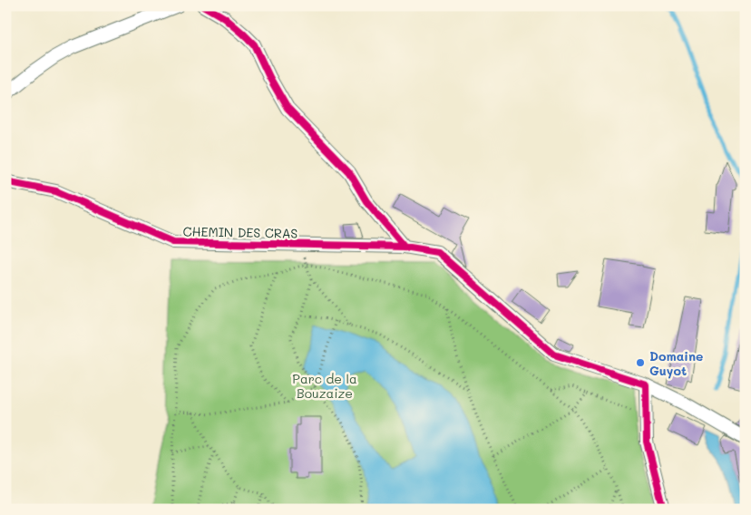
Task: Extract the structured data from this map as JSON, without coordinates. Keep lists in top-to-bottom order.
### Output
{
  "streets": {
    "street": ["CHEMIN DES CRAS"]
  },
  "parks": ["Parc de la Bouzaize"],
  "places": ["Domaine Guyot"]
}
